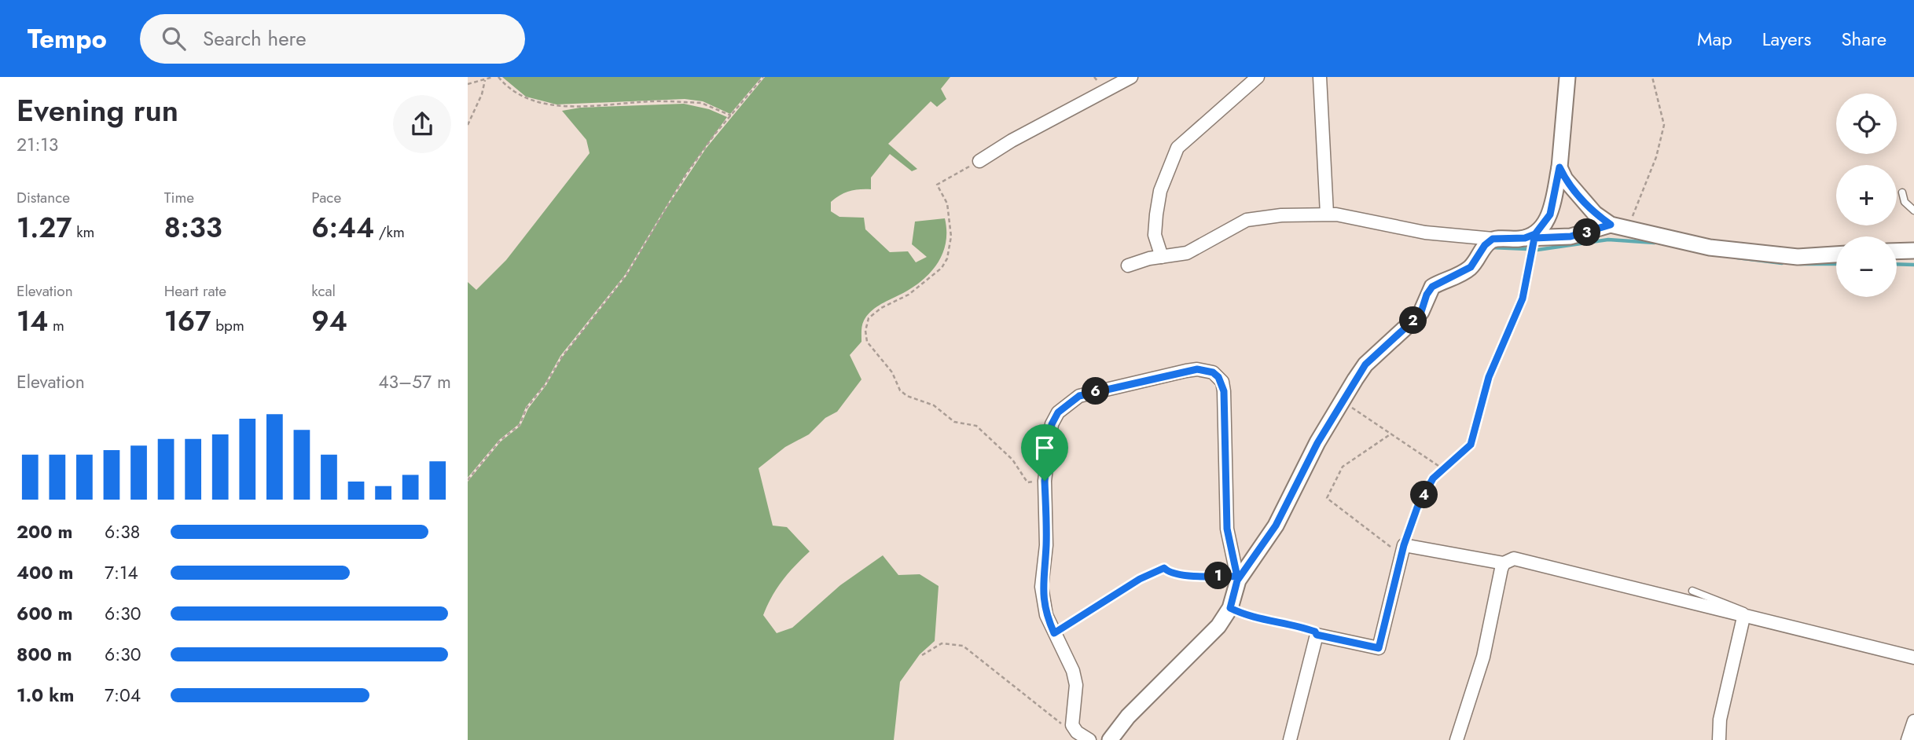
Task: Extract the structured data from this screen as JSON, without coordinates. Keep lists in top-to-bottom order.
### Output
{
  "page": {
    "header": "Tempo",
    "search": "Search here",
    "nav": ["Map", "Layers", "Share"],
    "heading": ["Evening run", "21:13"],
    "map_buttons": ["+", "−"],
    "stats": [
      ["Distance", "1.27 km"],
      ["Time", "8:33"],
      ["Pace", "6:44 /km"],
      ["Elevation", "14 m"],
      ["Heart rate", "167 bpm"],
      ["kcal", "94"]
    ],
    "pins": [
      "3",
      "2",
      "6",
      "4",
      "1"
    ],
    "chart": ["Elevation", "43–57 m"],
    "list": [
      {
        "name": "200 m",
        "note": "6:38"
      },
      {
        "name": "400 m",
        "note": "7:14"
      },
      {
        "name": "600 m",
        "note": "6:30"
      },
      {
        "name": "800 m",
        "note": "6:30"
      },
      {
        "name": "1.0 km",
        "note": "7:04"
      }
    ]
  }
}
